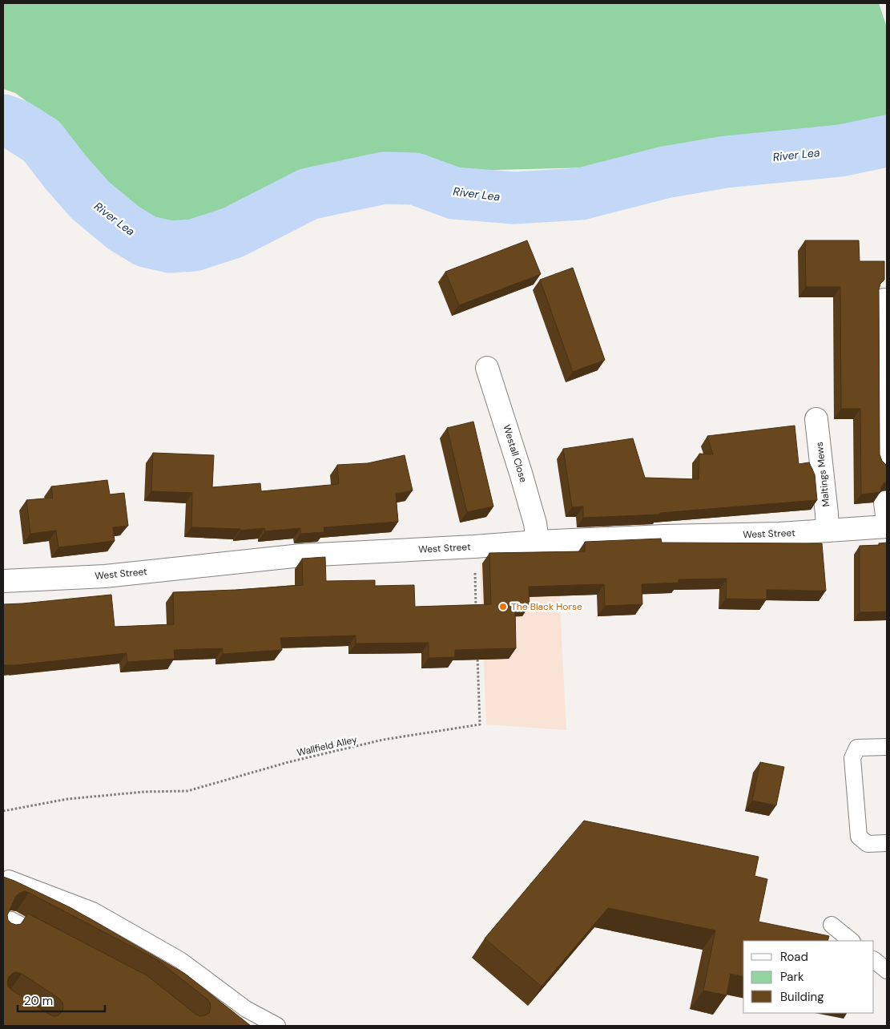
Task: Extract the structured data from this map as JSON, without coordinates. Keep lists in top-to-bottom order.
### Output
{
  "streets": {
    "street": ["Westall Close", "Maltings Mews", "West Street"],
    "path": ["Wallfield Alley"]
  },
  "crossings": [
    ["Westall Close", "West Street"],
    ["Maltings Mews", "West Street"]
  ],
  "water": ["River Lea"],
  "places": ["The Black Horse"],
  "legend": ["Road", "Park", "Building"],
  "scale_bar": "20 m"
}
